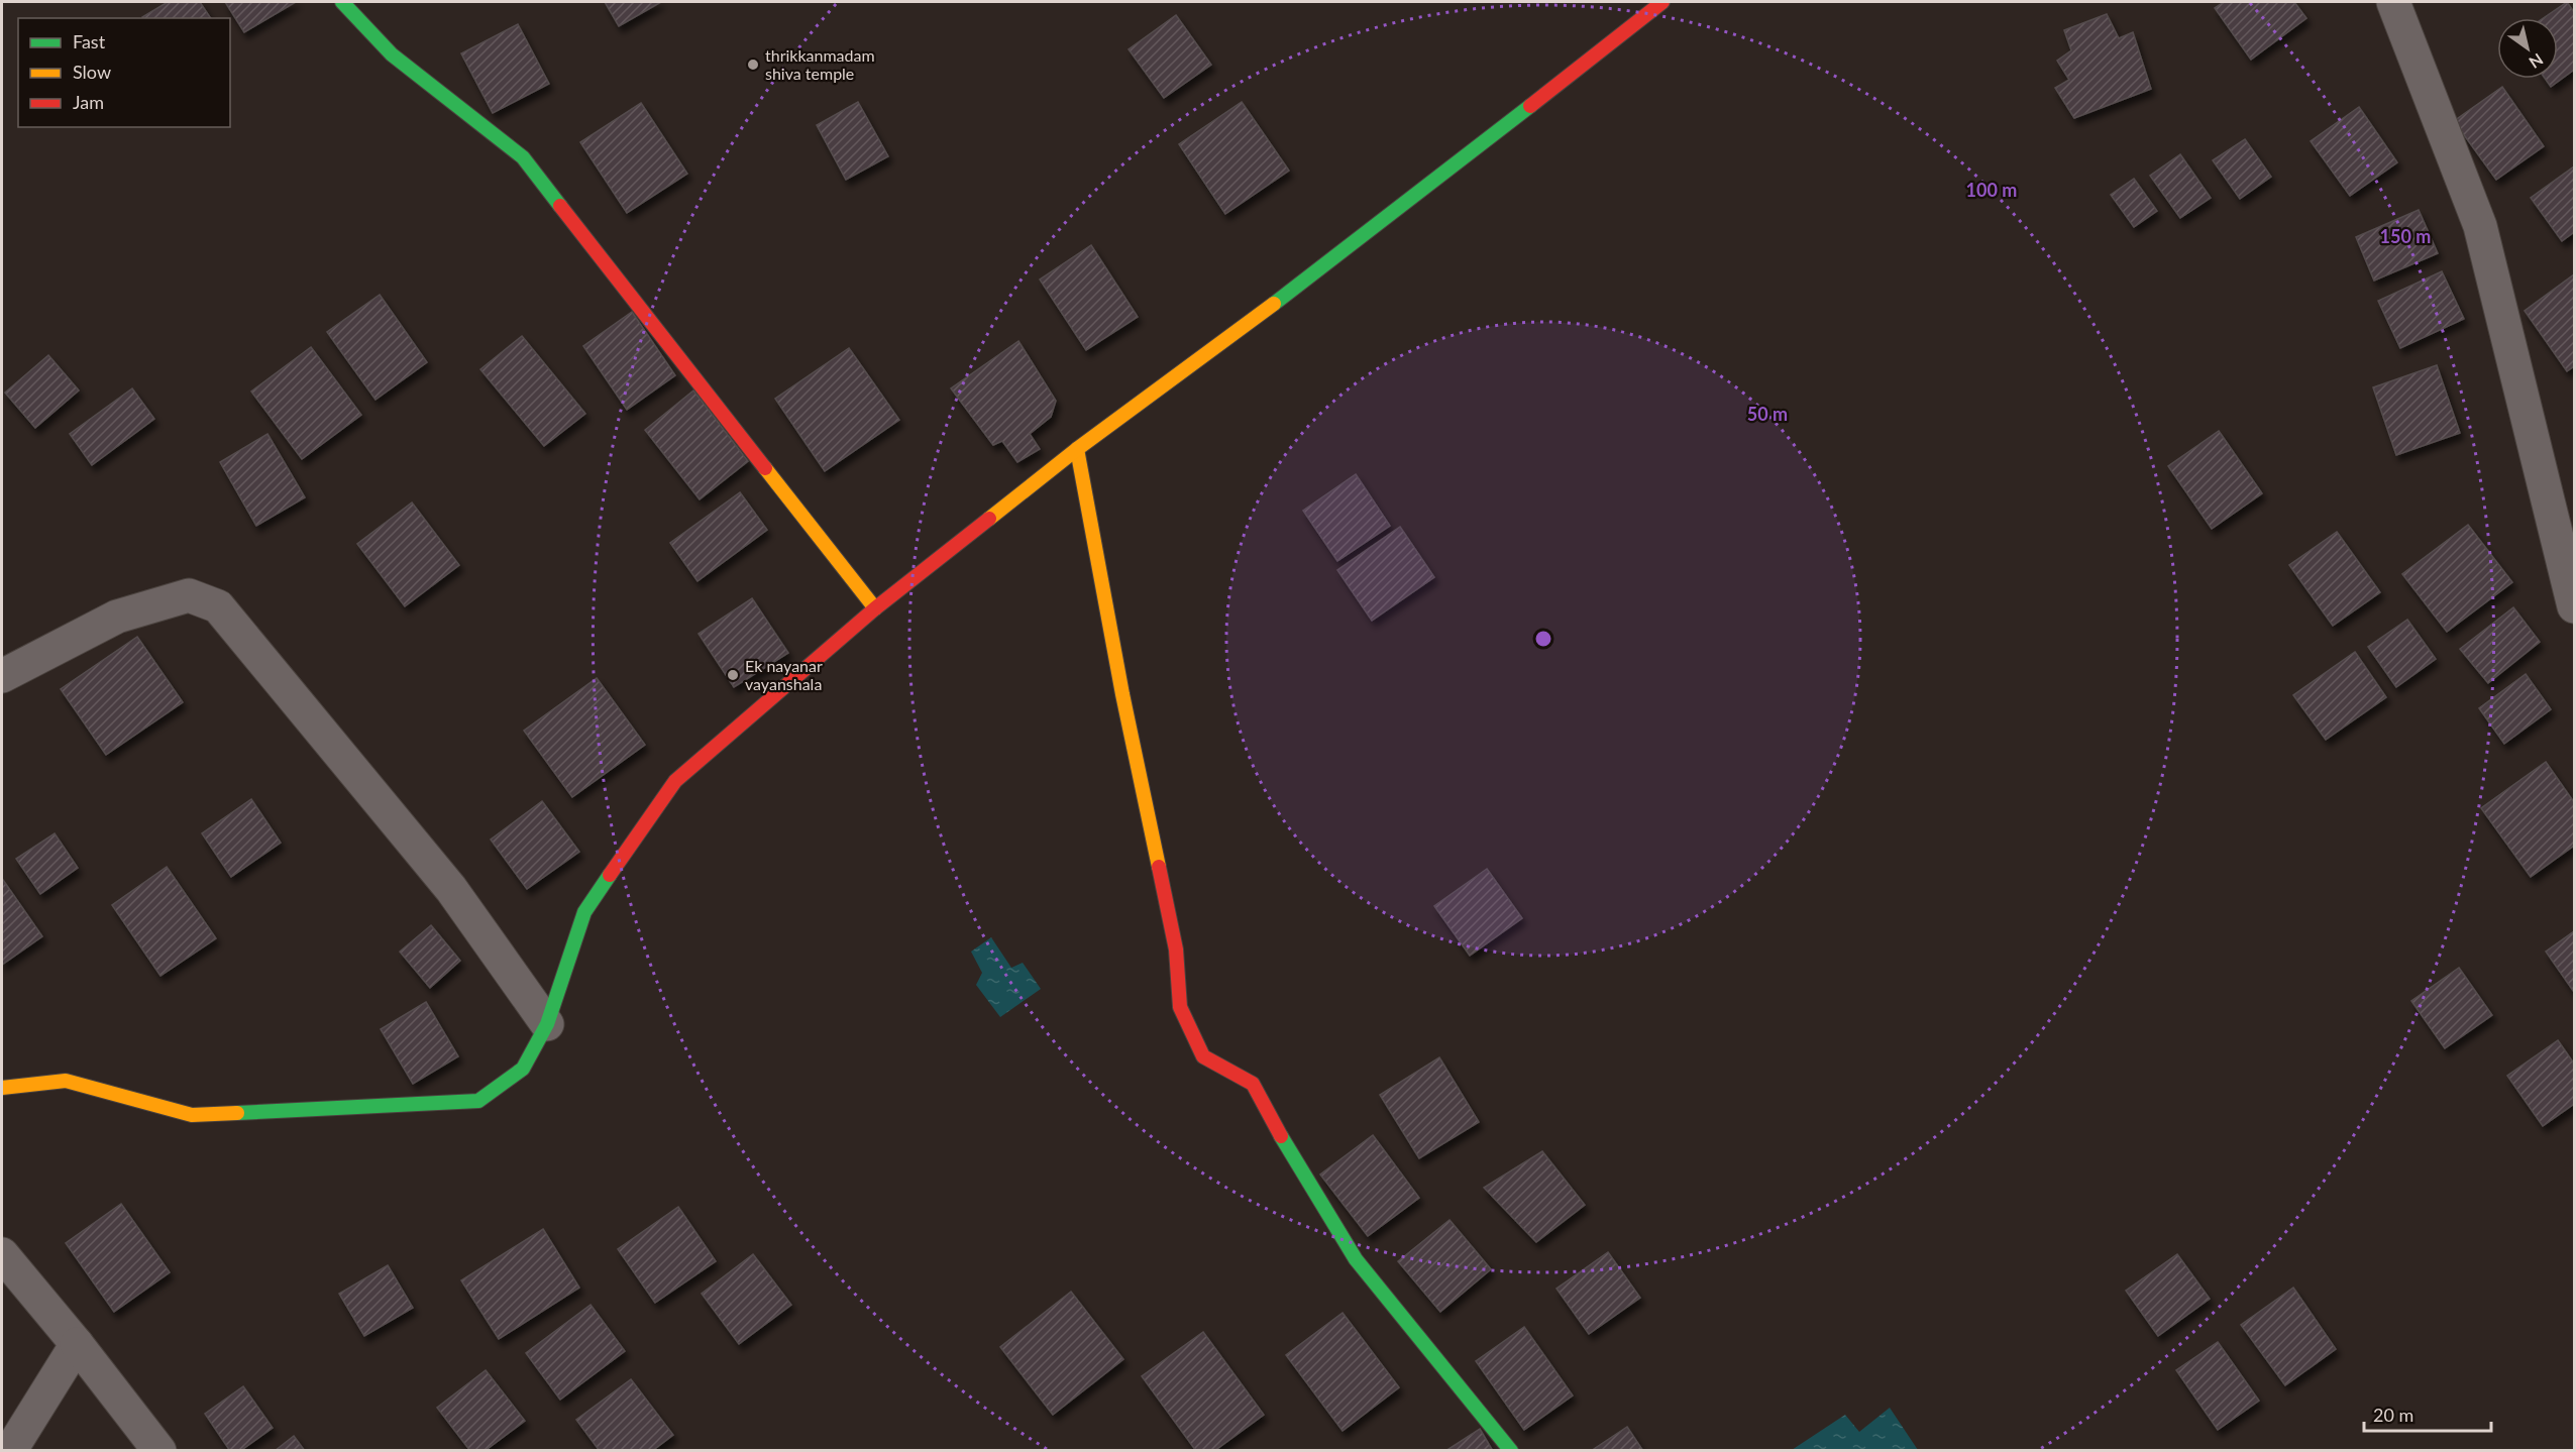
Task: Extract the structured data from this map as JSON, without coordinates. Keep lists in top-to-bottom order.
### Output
{
  "places": ["thrikkanmadam shiva temple", "Ek nayanar vayanshala"],
  "legend": ["Fast", "Slow", "Jam"],
  "scale_bar": "20 m",
  "north": "bottom right",
  "rings": ["100 m", "150 m", "50 m"]
}
